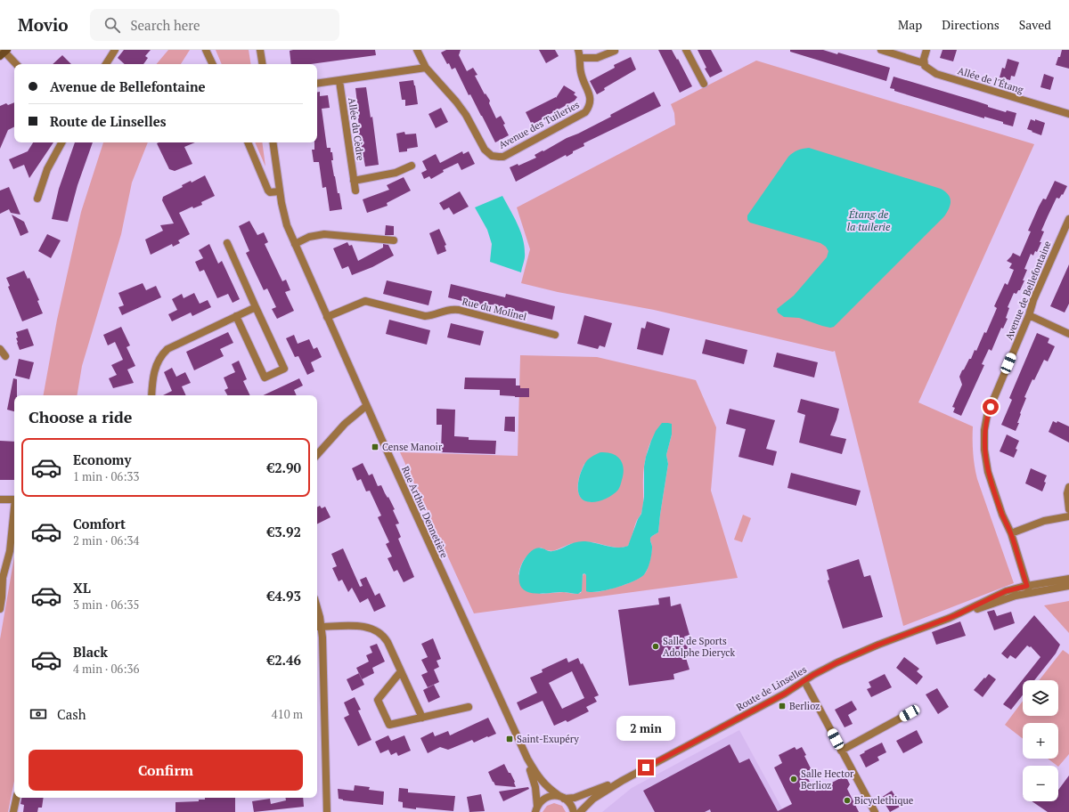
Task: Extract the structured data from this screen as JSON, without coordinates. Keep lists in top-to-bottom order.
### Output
{
  "streets": {
    "street": [
      "Allée de l'Étang",
      "Avenue des Tuileries",
      "Allée du Cèdre",
      "Avenue de Bellefontaine",
      "Rue du Molinel",
      "Rue Arthur Dennetière",
      "Route de Linselles"
    ]
  },
  "crossings": [
    ["Avenue de Bellefontaine", "Route de Linselles"],
    ["Rue du Molinel", "Rue Arthur Dennetière"],
    ["Rue Arthur Dennetière", "Route de Linselles"]
  ],
  "water": ["Étang de la tuilerie"],
  "places": {
    "transit": ["Cense Manoir", "Berlioz", "Saint-Exupéry"],
    "other": ["Salle de Sports Adolphe Dieryck", "Salle Hector Berlioz", "Bicyclethique"]
  },
  "page": {
    "header": "Movio",
    "search": "Search here",
    "nav": ["Map", "Directions", "Saved"],
    "banner": ["Avenue de Bellefontaine", "Route de Linselles"],
    "heading": "Choose a ride",
    "list": [
      {
        "name": "Economy",
        "note": "1 min · 06:33",
        "value": "€2.90"
      },
      {
        "name": "Comfort",
        "note": "2 min · 06:34",
        "value": "€3.92"
      },
      {
        "name": "XL",
        "note": "3 min · 06:35",
        "value": "€4.93"
      },
      {
        "name": "Black",
        "note": "4 min · 06:36",
        "value": "€2.46"
      }
    ],
    "map_buttons": ["+", "−"],
    "pay": ["Cash", "410 m"],
    "bubble": "2 min",
    "buttons": "Confirm"
  }
}
